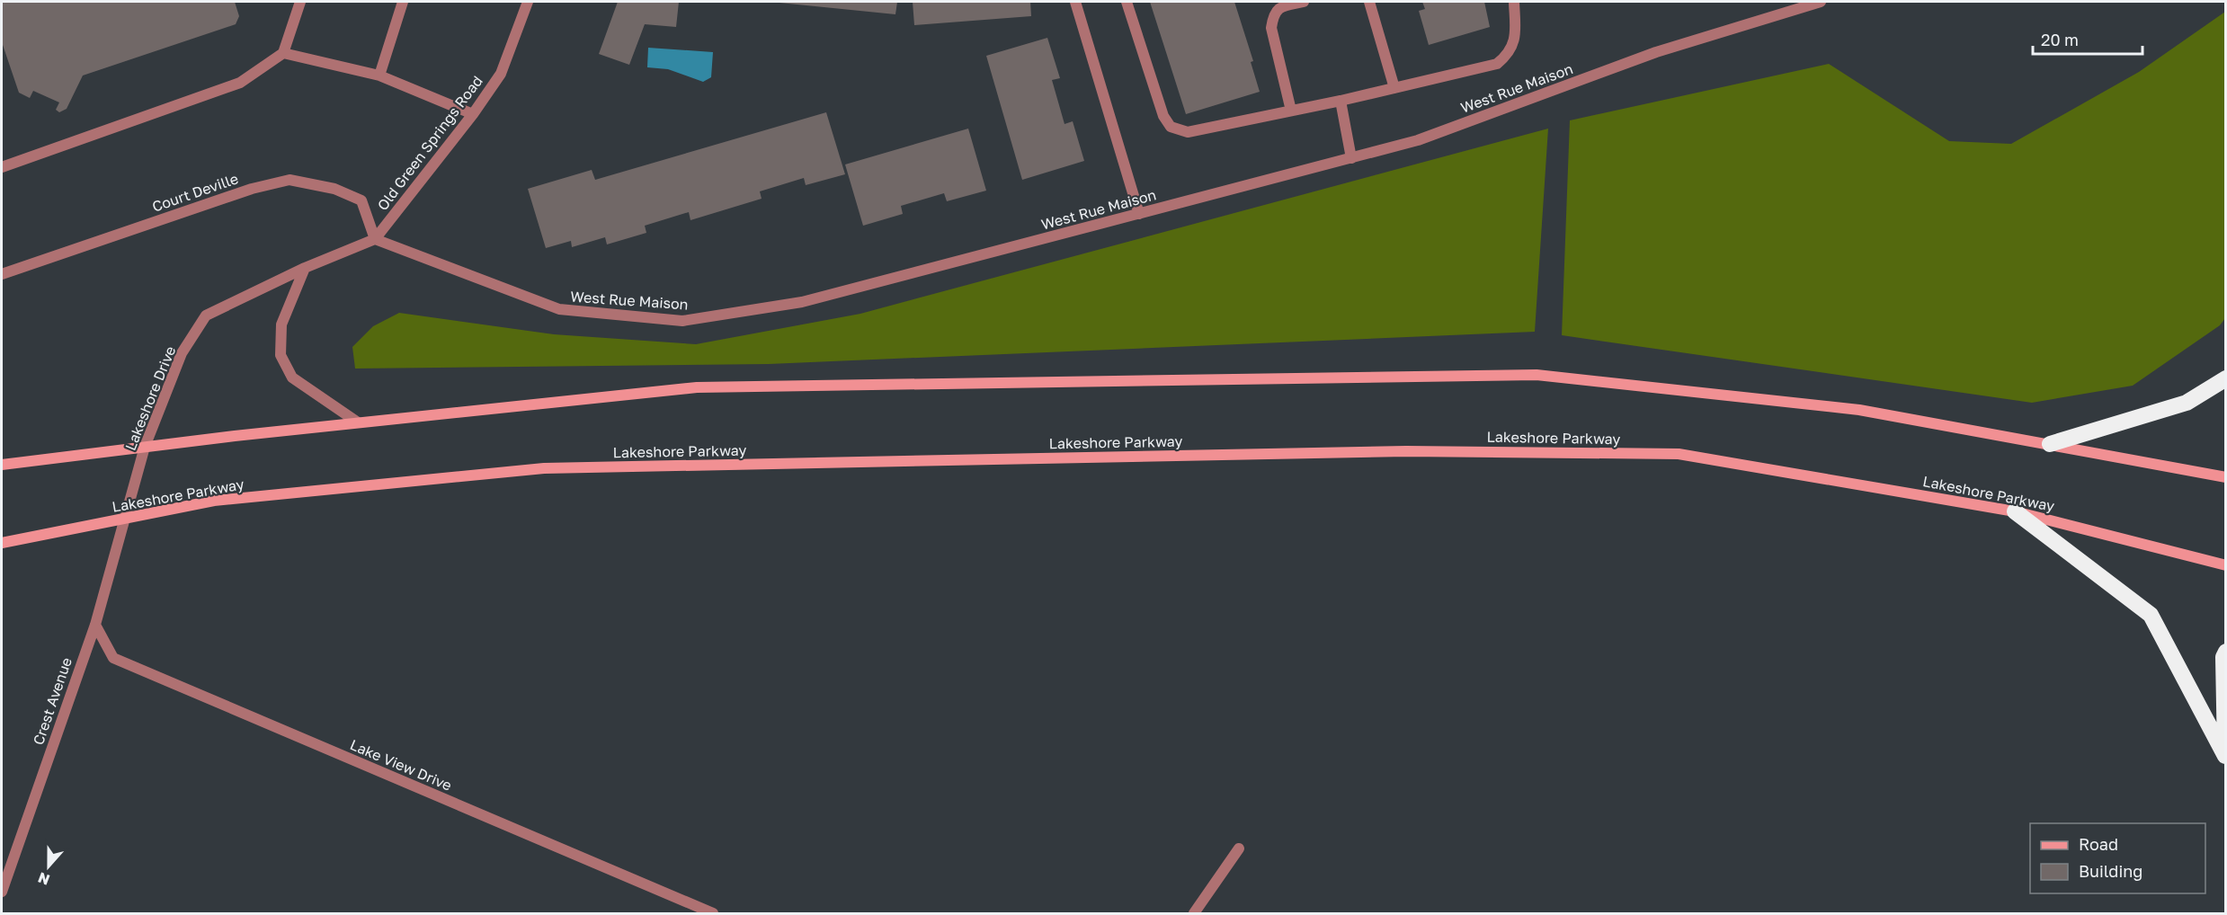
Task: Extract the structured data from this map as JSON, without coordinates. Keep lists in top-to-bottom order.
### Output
{
  "streets": {
    "main road": ["Lakeshore Parkway"],
    "street": [
      "West Rue Maison",
      "Old Green Springs Road",
      "Court Deville",
      "Lakeshore Drive",
      "Crest Avenue",
      "Lake View Drive"
    ]
  },
  "crossings": [
    ["West Rue Maison", "Old Green Springs Road"],
    ["West Rue Maison", "Court Deville"],
    ["West Rue Maison", "Lakeshore Drive"],
    ["Old Green Springs Road", "Court Deville"],
    ["Old Green Springs Road", "Lakeshore Drive"],
    ["Court Deville", "Lakeshore Drive"],
    ["Lakeshore Drive", "Lakeshore Parkway"],
    ["Lakeshore Drive", "Crest Avenue"],
    ["Lakeshore Parkway", "Crest Avenue"],
    ["Crest Avenue", "Lake View Drive"]
  ],
  "legend": ["Road", "Building"],
  "scale_bar": "20 m",
  "north": "bottom"
}
